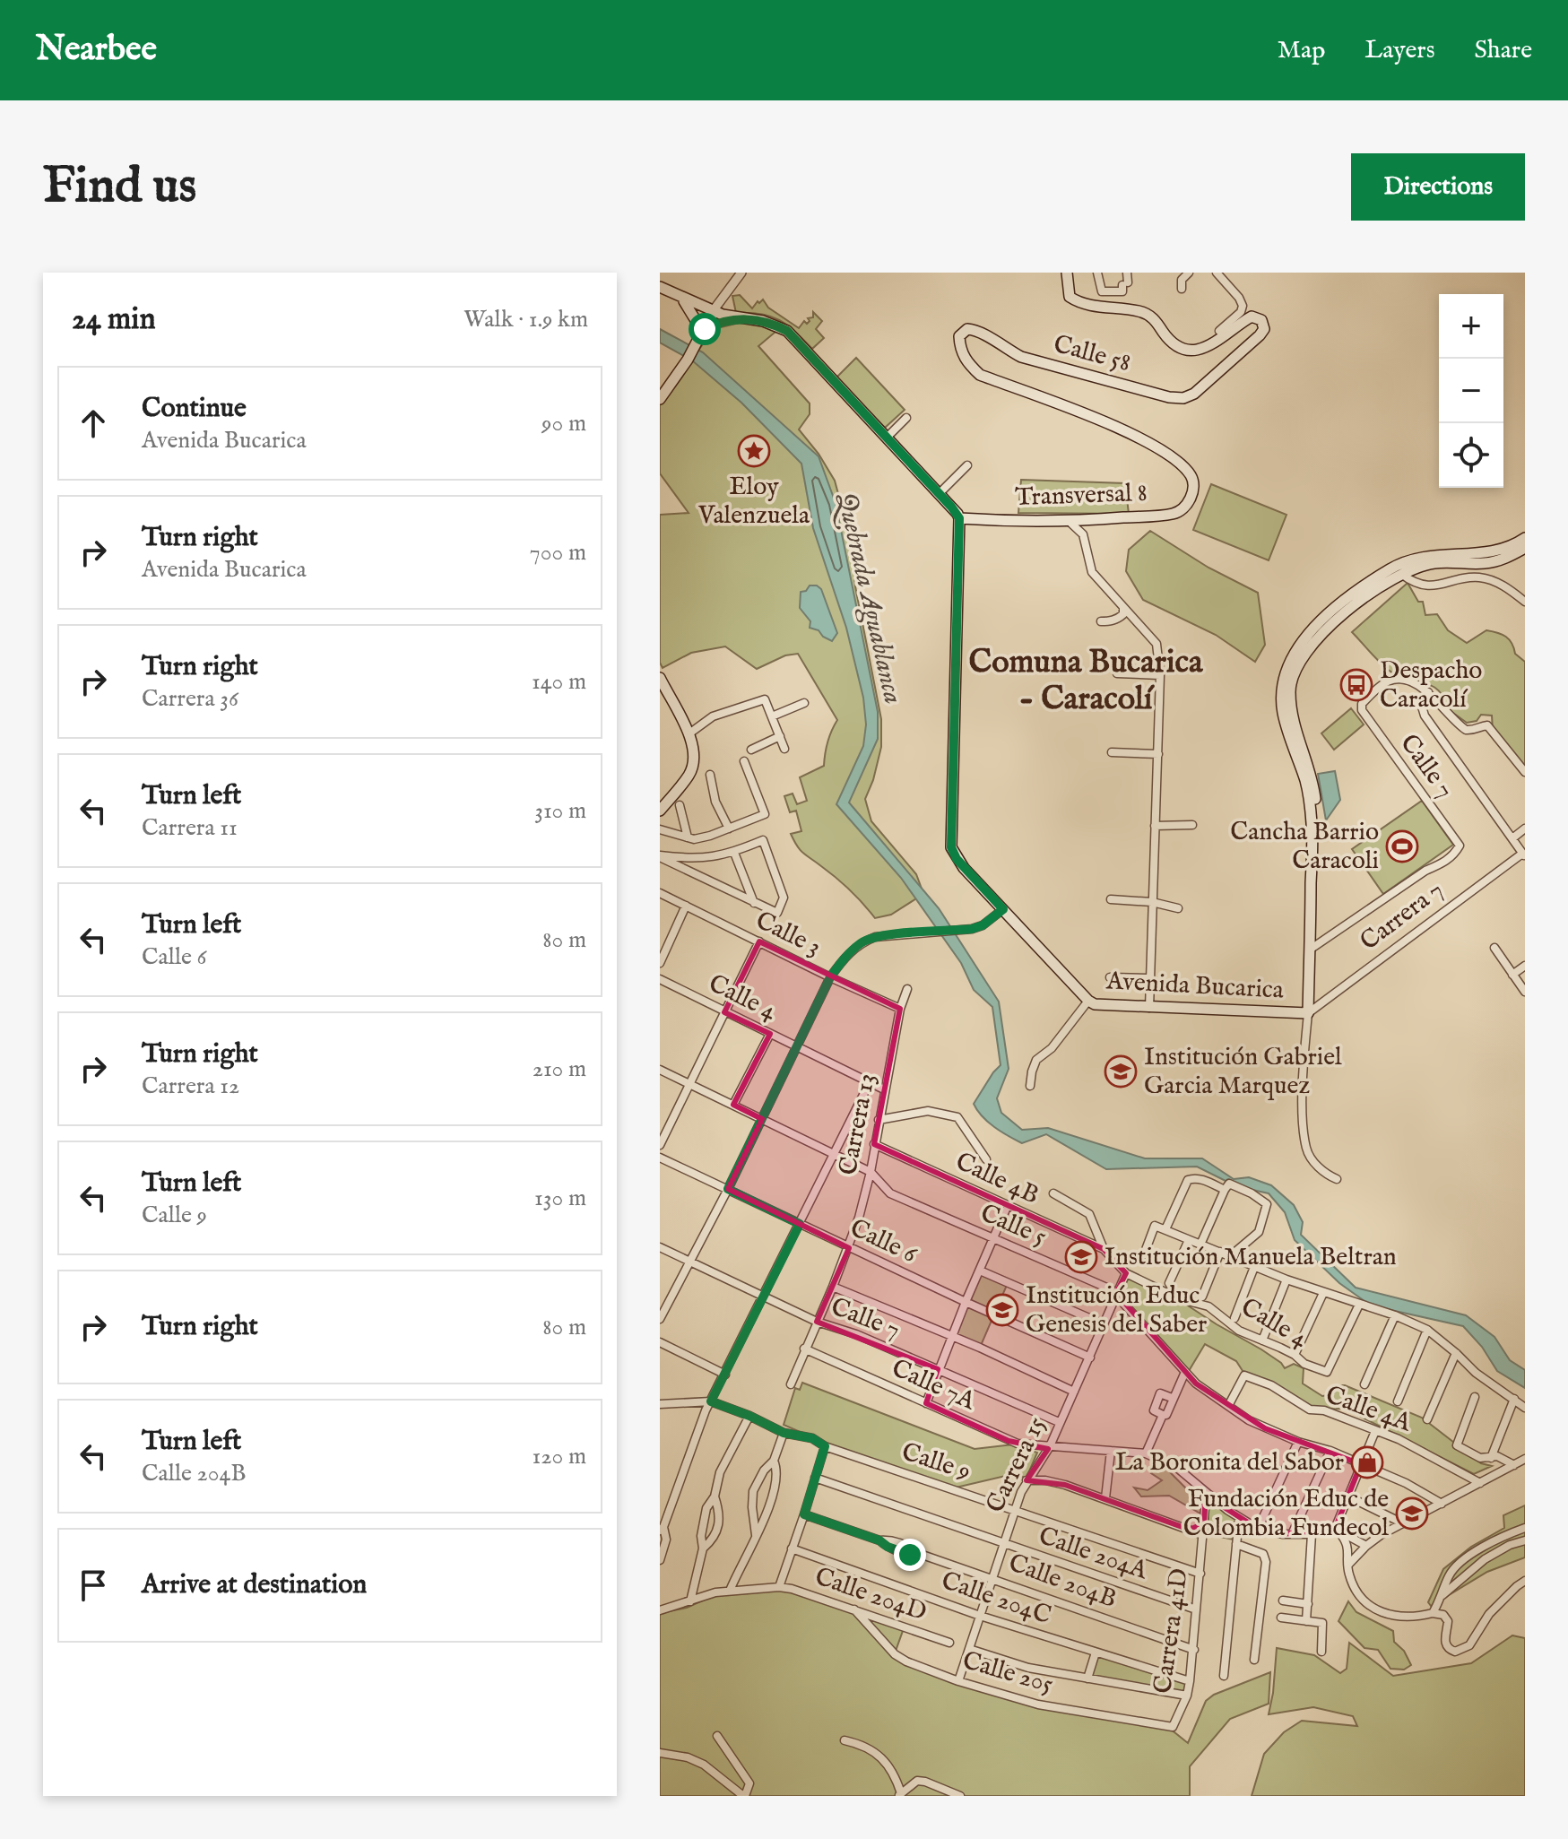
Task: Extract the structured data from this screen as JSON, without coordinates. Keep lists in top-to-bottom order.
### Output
{
  "streets": {
    "main road": ["Calle 58", "Transversal 8", "Avenida Bucarica"],
    "street": [
      "Calle 7",
      "Carrera 7",
      "Calle 3",
      "Calle 4",
      "Carrera 13",
      "Calle 4B",
      "Calle 5",
      "Calle 6",
      "Calle 7A",
      "Calle 4A",
      "Calle 9",
      "Carrera 15",
      "Calle 204A",
      "Calle 204B",
      "Calle 204D",
      "Calle 204C",
      "Carrera 41D",
      "Calle 205"
    ]
  },
  "crossings": [
    ["Calle 58", "Transversal 8"],
    ["Transversal 8", "Avenida Bucarica"],
    ["Calle 7", "Carrera 13"],
    ["Calle 7", "Carrera 15"],
    ["Carrera 7", "Avenida Bucarica"],
    ["Calle 3", "Carrera 13"],
    ["Calle 4", "Carrera 13"],
    ["Calle 4", "Carrera 15"],
    ["Carrera 13", "Calle 4B"],
    ["Carrera 13", "Calle 5"],
    ["Carrera 13", "Calle 6"],
    ["Carrera 13", "Calle 7A"],
    ["Calle 5", "Calle 4A"],
    ["Calle 5", "Carrera 15"],
    ["Calle 6", "Carrera 15"],
    ["Calle 7A", "Carrera 15"],
    ["Calle 9", "Carrera 15"],
    ["Calle 9", "Carrera 41D"],
    ["Carrera 15", "Calle 204A"],
    ["Carrera 15", "Calle 204B"],
    ["Carrera 15", "Calle 204C"],
    ["Carrera 15", "Calle 205"],
    ["Calle 204A", "Carrera 41D"],
    ["Calle 204B", "Carrera 41D"],
    ["Calle 204D", "Calle 205"],
    ["Calle 204C", "Carrera 41D"],
    ["Carrera 41D", "Calle 205"]
  ],
  "districts": ["Comuna Bucarica - Caracolí"],
  "water": ["Quebrada Aguablanca"],
  "places": {
    "place": ["Eloy Valenzuela"],
    "bus stop": ["Despacho Caracolí"],
    "sports": ["Cancha Barrio Caracoli"],
    "school or university": [
      "Institución Gabriel Garcia Marquez",
      "Institución Manuela Beltran",
      "Institución Educ Genesis del Saber",
      "Fundación Educ de Colombia Fundecol"
    ],
    "shop": ["La Boronita del Sabor"]
  },
  "page": {
    "header": "Nearbee",
    "nav": ["Map", "Layers", "Share"],
    "buttons": "Directions",
    "title": "Find us",
    "heading": ["24 min", "Walk · 1.9 km"],
    "map_buttons": ["+", "−"],
    "list": [
      ["Continue", "Avenida Bucarica", "90 m"],
      ["Turn right", "Avenida Bucarica", "700 m"],
      ["Turn right", "Carrera 36", "140 m"],
      ["Turn left", "Carrera 11", "310 m"],
      ["Turn left", "Calle 6", "80 m"],
      ["Turn right", "Carrera 12", "210 m"],
      ["Turn left", "Calle 9", "130 m"],
      ["Turn right", "80 m"],
      ["Turn left", "Calle 204B", "120 m"],
      "Arrive at destination"
    ]
  }
}
